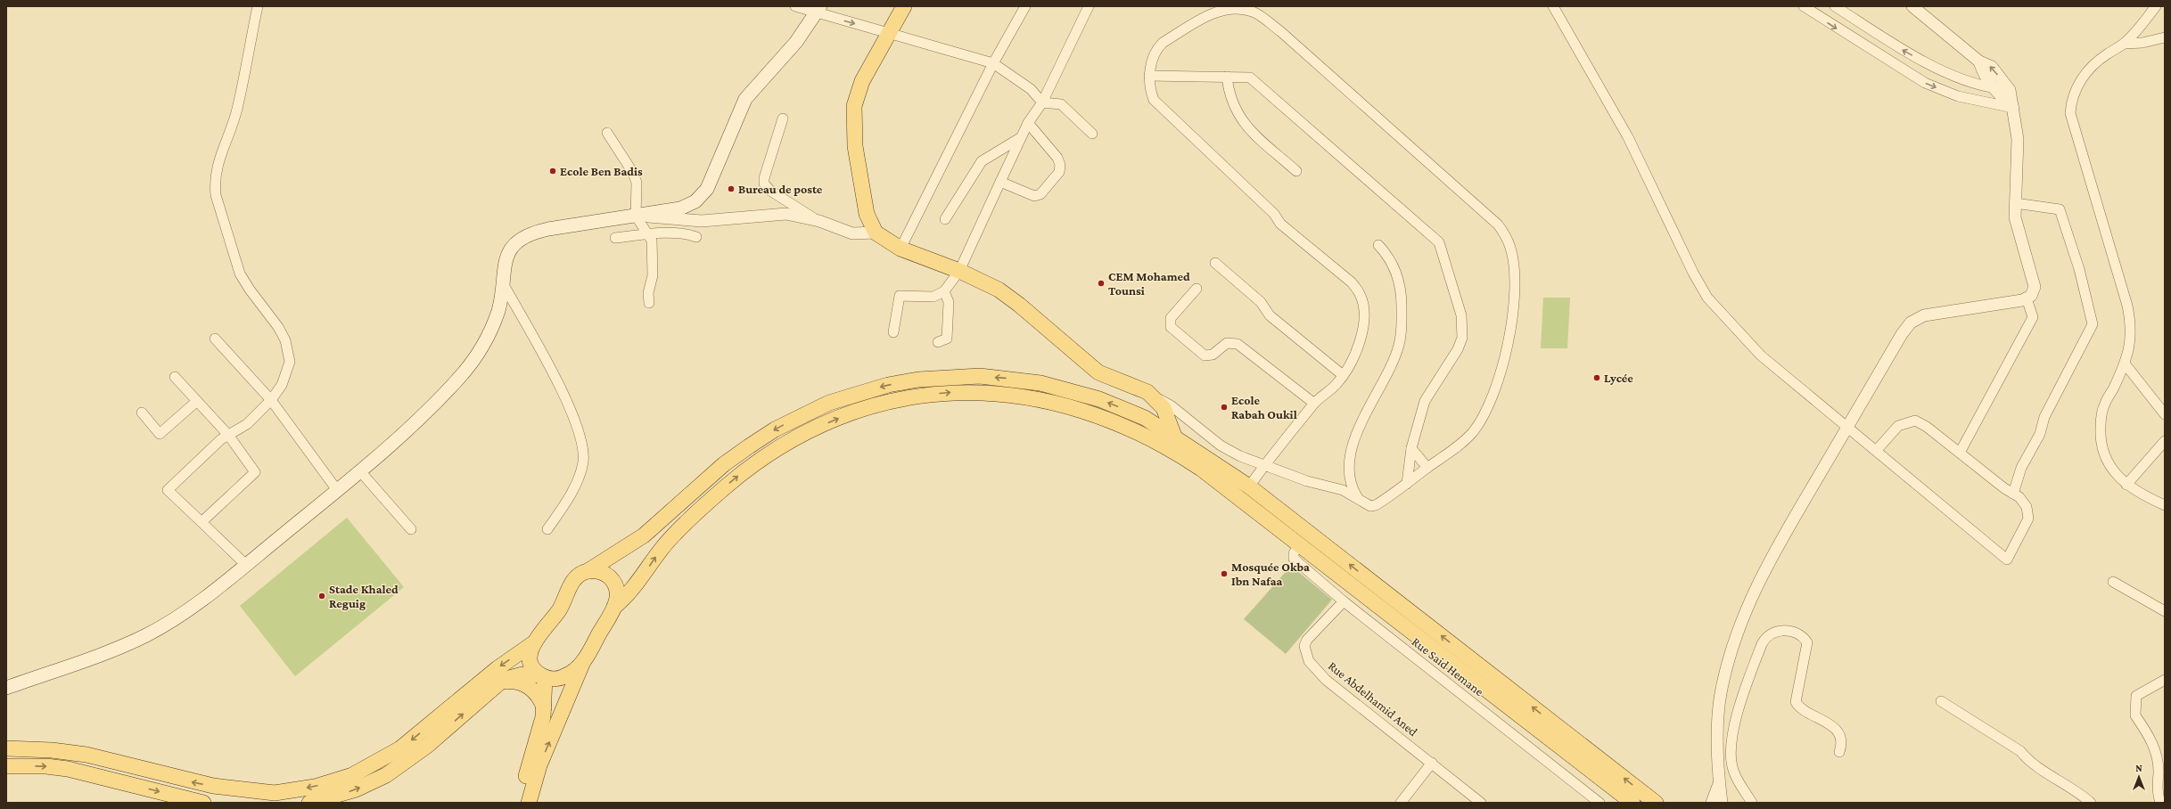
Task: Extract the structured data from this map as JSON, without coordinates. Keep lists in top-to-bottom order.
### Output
{
  "streets": {
    "street": ["Rue Said Hemane", "Rue Abdelhamid Aned"]
  },
  "crossings": [
    ["Rue Said Hemane", "Rue Abdelhamid Aned"]
  ],
  "places": [
    "Ecole Ben Badis",
    "Bureau de poste",
    "CEM Mohamed Tounsi",
    "Lycée",
    "Ecole Rabah Oukil",
    "Mosquée Okba Ibn Nafaa",
    "Stade Khaled Reguig"
  ],
  "north": "top"
}
